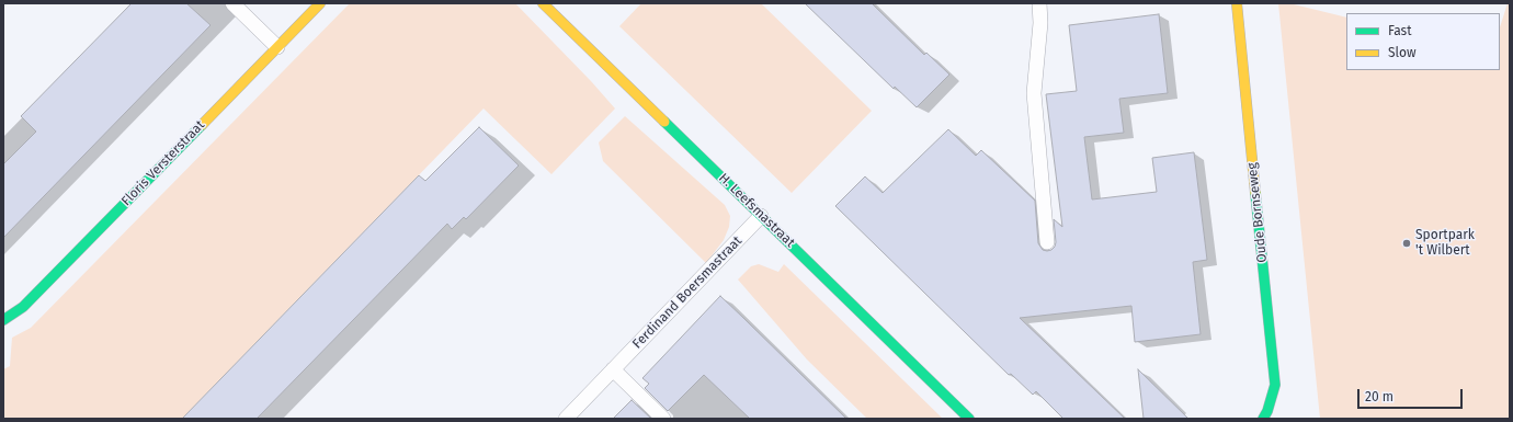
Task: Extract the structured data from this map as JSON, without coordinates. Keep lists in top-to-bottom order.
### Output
{
  "streets": {
    "street": ["Floris Versterstraat", "H. Leefsmastraat", "Oude Bornseweg"],
    "lane": ["Ferdinand Boersmastraat"]
  },
  "crossings": [
    ["H. Leefsmastraat", "Ferdinand Boersmastraat"]
  ],
  "places": ["Sportpark 't Wilbert"],
  "legend": ["Fast", "Slow"],
  "scale_bar": "20 m"
}
